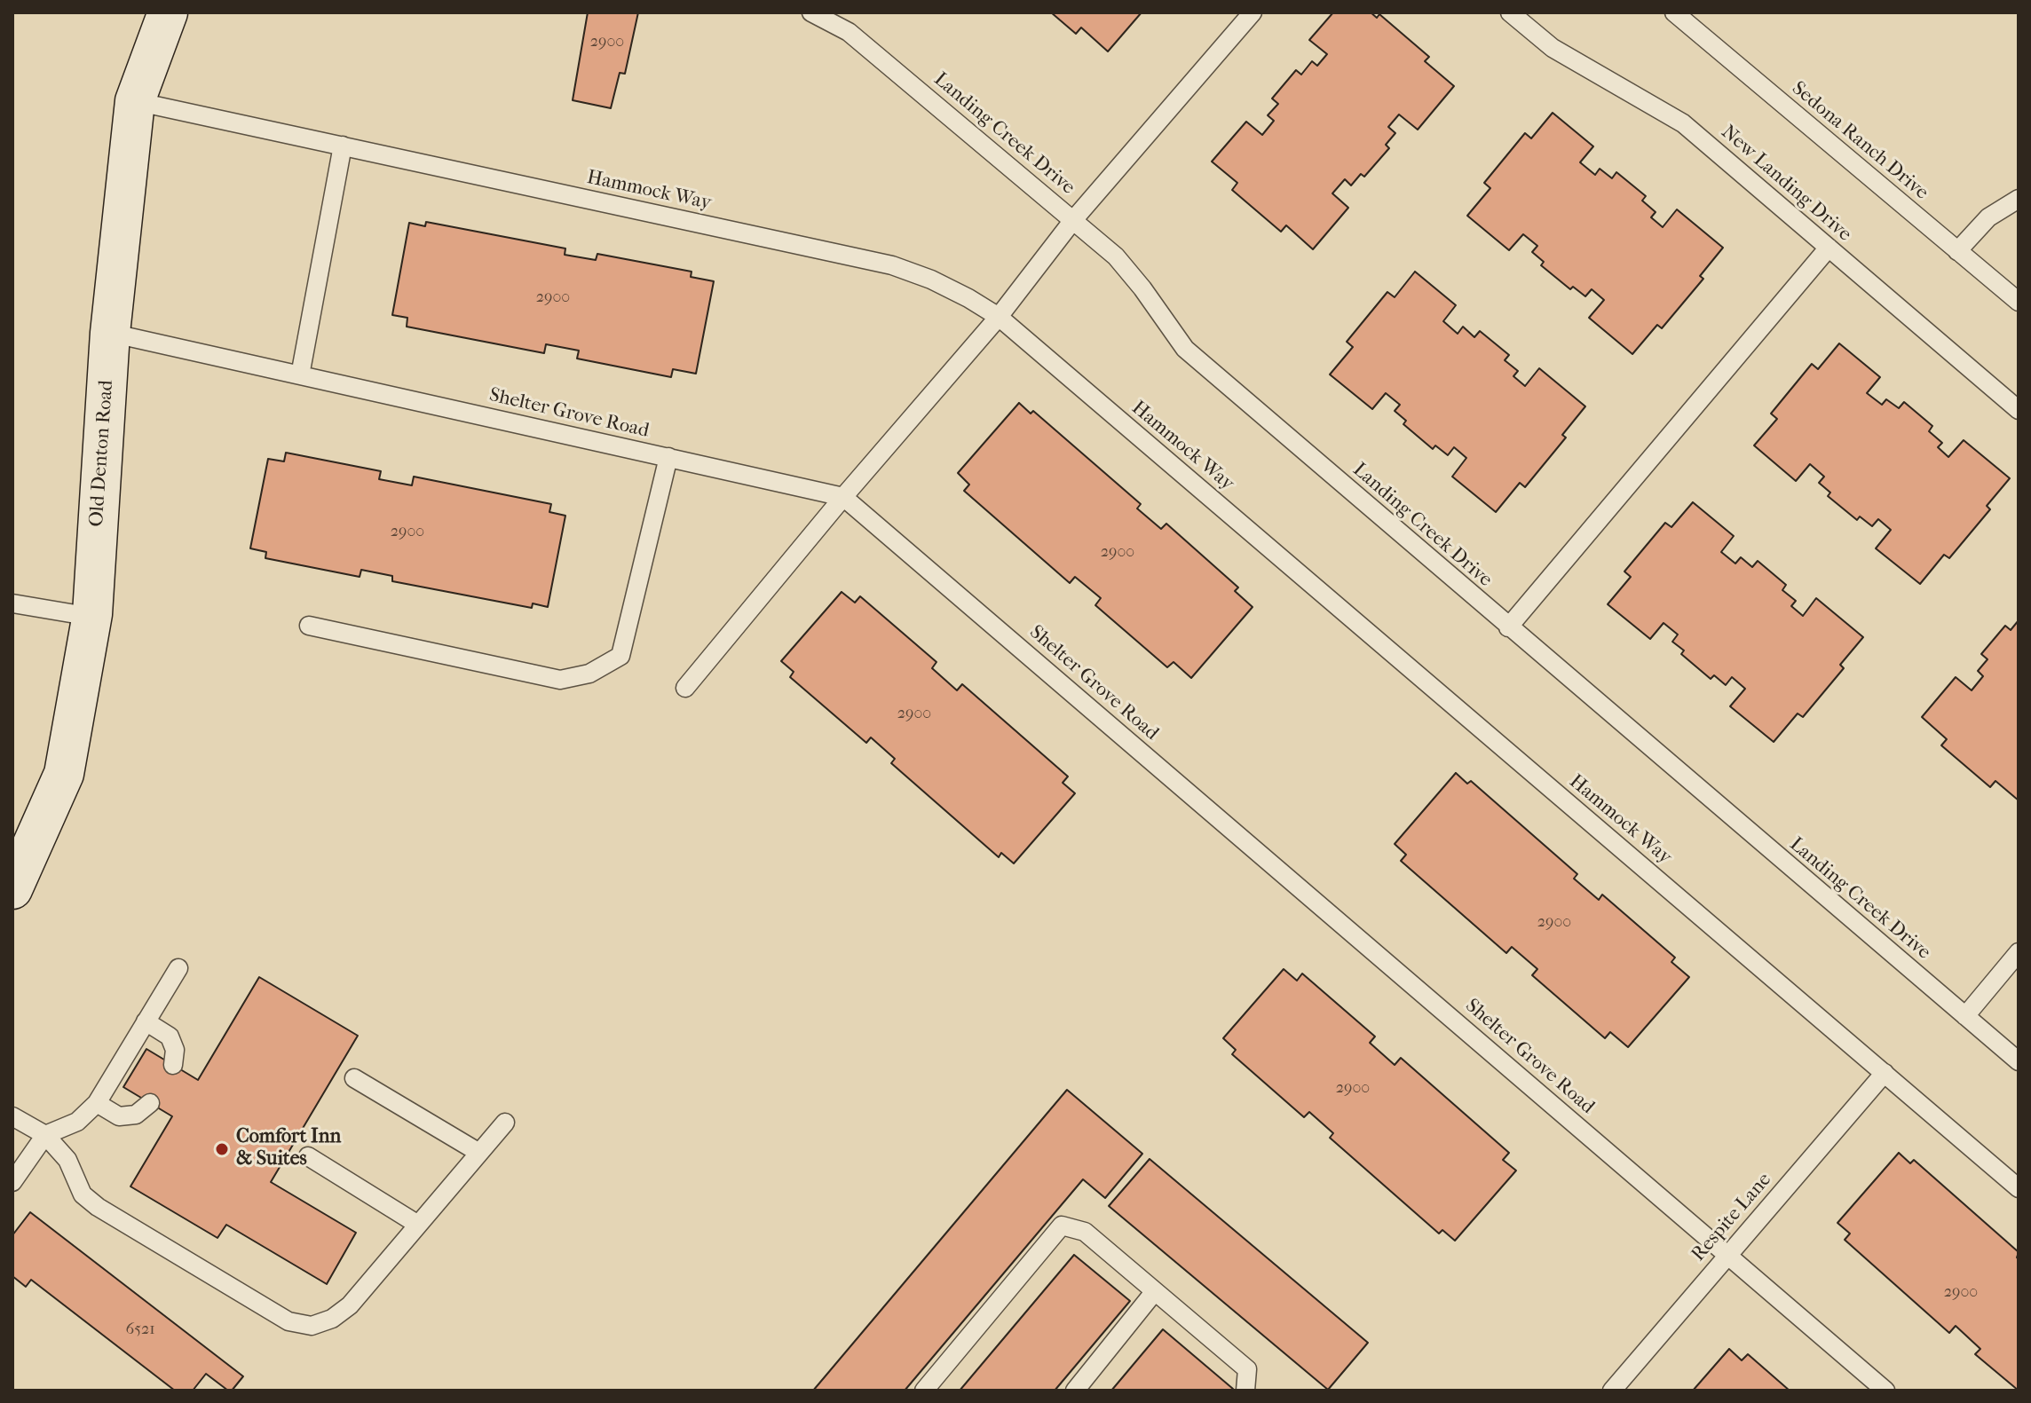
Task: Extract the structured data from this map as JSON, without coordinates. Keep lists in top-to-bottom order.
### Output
{
  "streets": {
    "street": ["Old Denton Road"],
    "lane": [
      "Landing Creek Drive",
      "Sedona Ranch Drive",
      "New Landing Drive",
      "Hammock Way",
      "Shelter Grove Road",
      "Respite Lane"
    ]
  },
  "crossings": [
    ["Hammock Way", "Old Denton Road"],
    ["Hammock Way", "Respite Lane"],
    ["Shelter Grove Road", "Old Denton Road"],
    ["Shelter Grove Road", "Respite Lane"]
  ],
  "places": ["Comfort Inn & Suites"],
  "house_numbers": [
    "2900",
    "2900",
    "2900",
    "2900",
    "2900",
    "2900",
    "2900",
    "2900",
    "6521"
  ]
}
